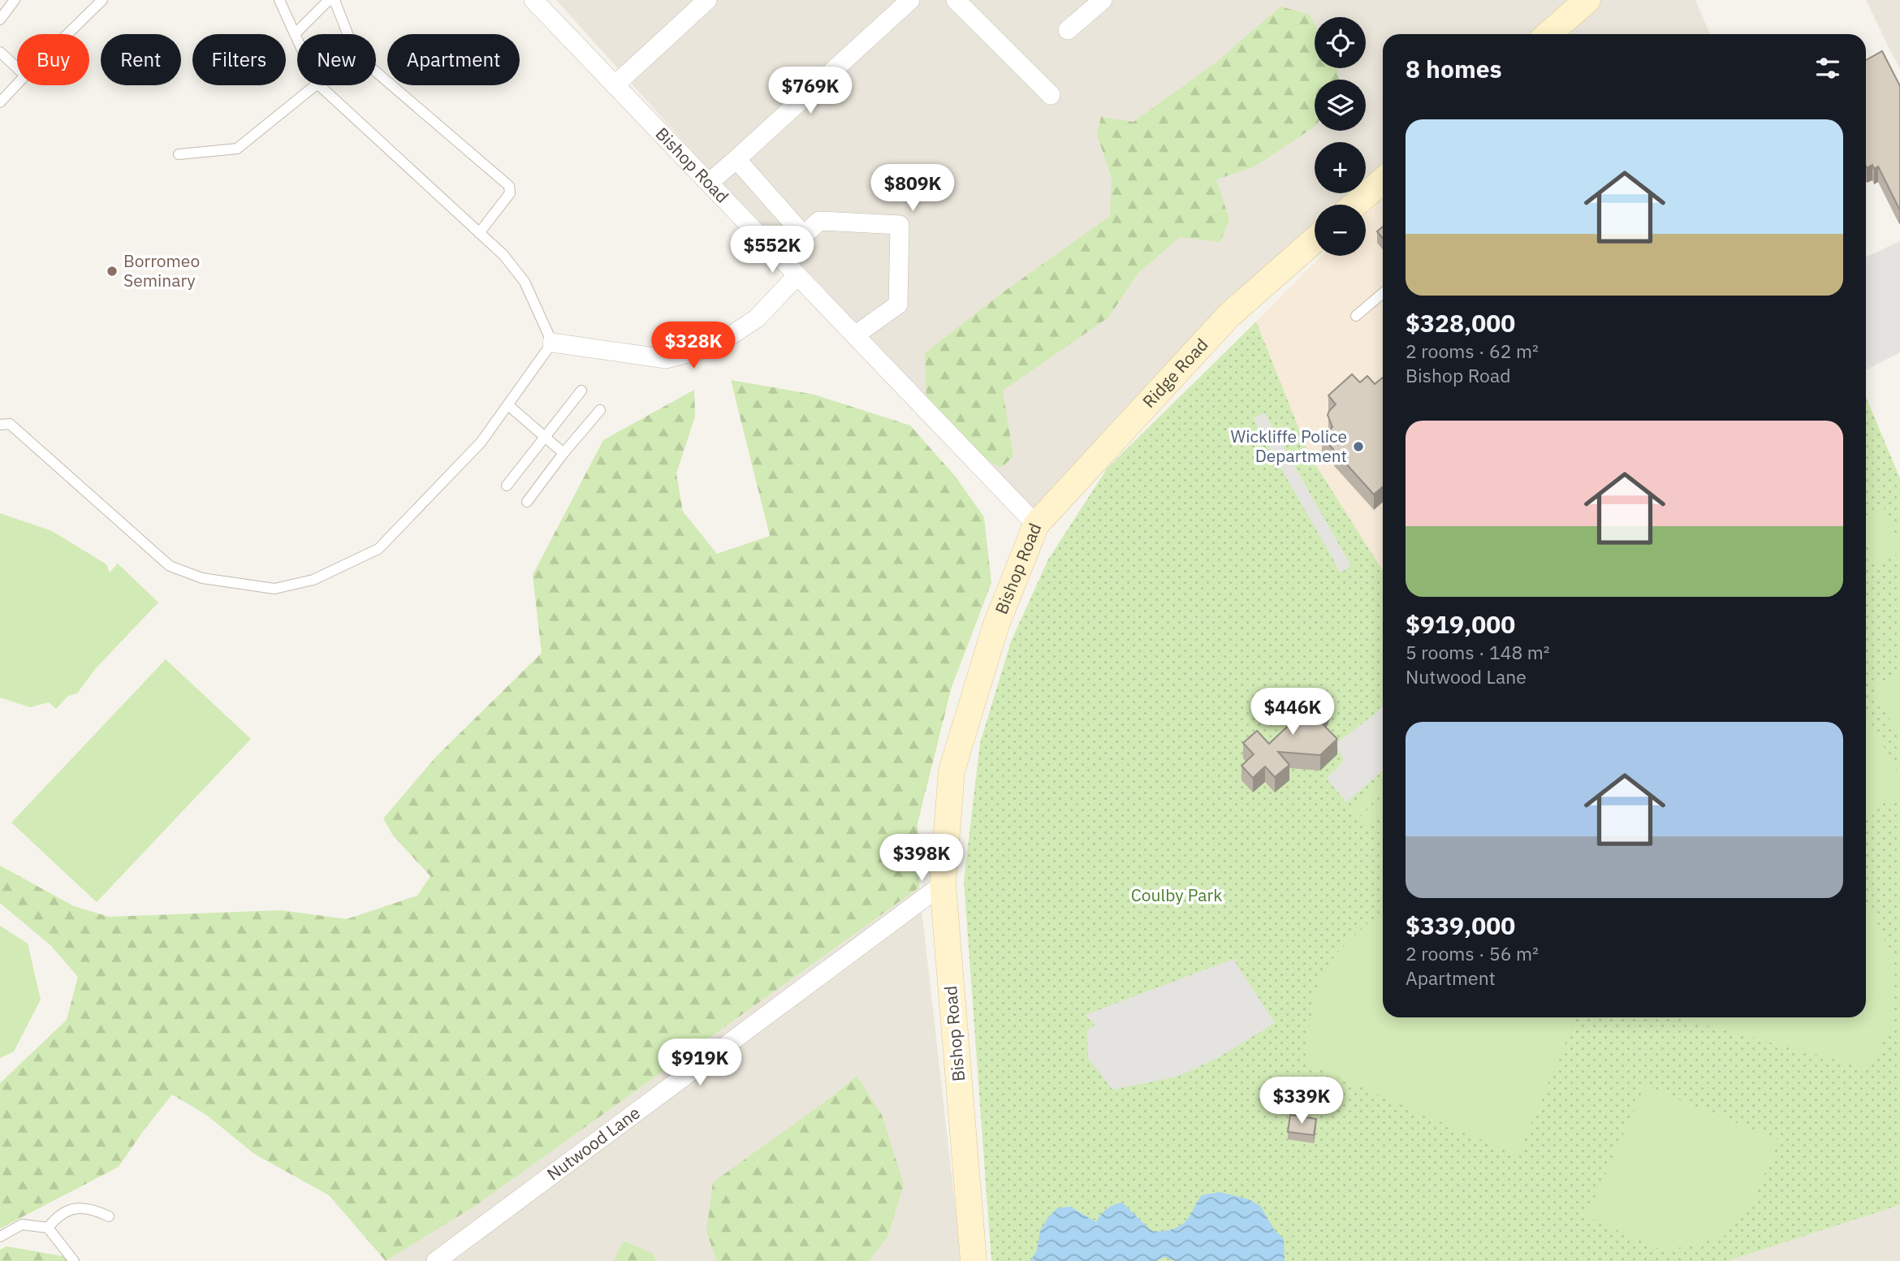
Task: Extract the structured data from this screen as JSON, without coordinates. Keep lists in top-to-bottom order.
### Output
{
  "streets": {
    "main road": ["Bishop Road", "Ridge Road"],
    "street": ["Nutwood Lane"]
  },
  "crossings": [
    ["Bishop Road", "Ridge Road"],
    ["Bishop Road", "Nutwood Lane"]
  ],
  "parks": ["Coulby Park"],
  "places": ["Borromeo Seminary", "Wickliffe Police Department"],
  "page": {
    "map_buttons": ["+", "−"],
    "chip": [
      "Buy",
      "Rent",
      "Filters",
      "New",
      "Apartment"
    ],
    "heading": "8 homes",
    "price": [
      "$769K",
      "$809K",
      "$552K",
      "$328K",
      "$446K",
      "$398K",
      "$919K",
      "$339K"
    ],
    "list": [
      {
        "name": "$328,000",
        "note": "2 rooms · 62 m² · Bishop Road"
      },
      {
        "name": "$919,000",
        "note": "5 rooms · 148 m² · Nutwood Lane"
      },
      {
        "name": "$339,000",
        "note": "2 rooms · 56 m² · Apartment"
      }
    ]
  }
}
